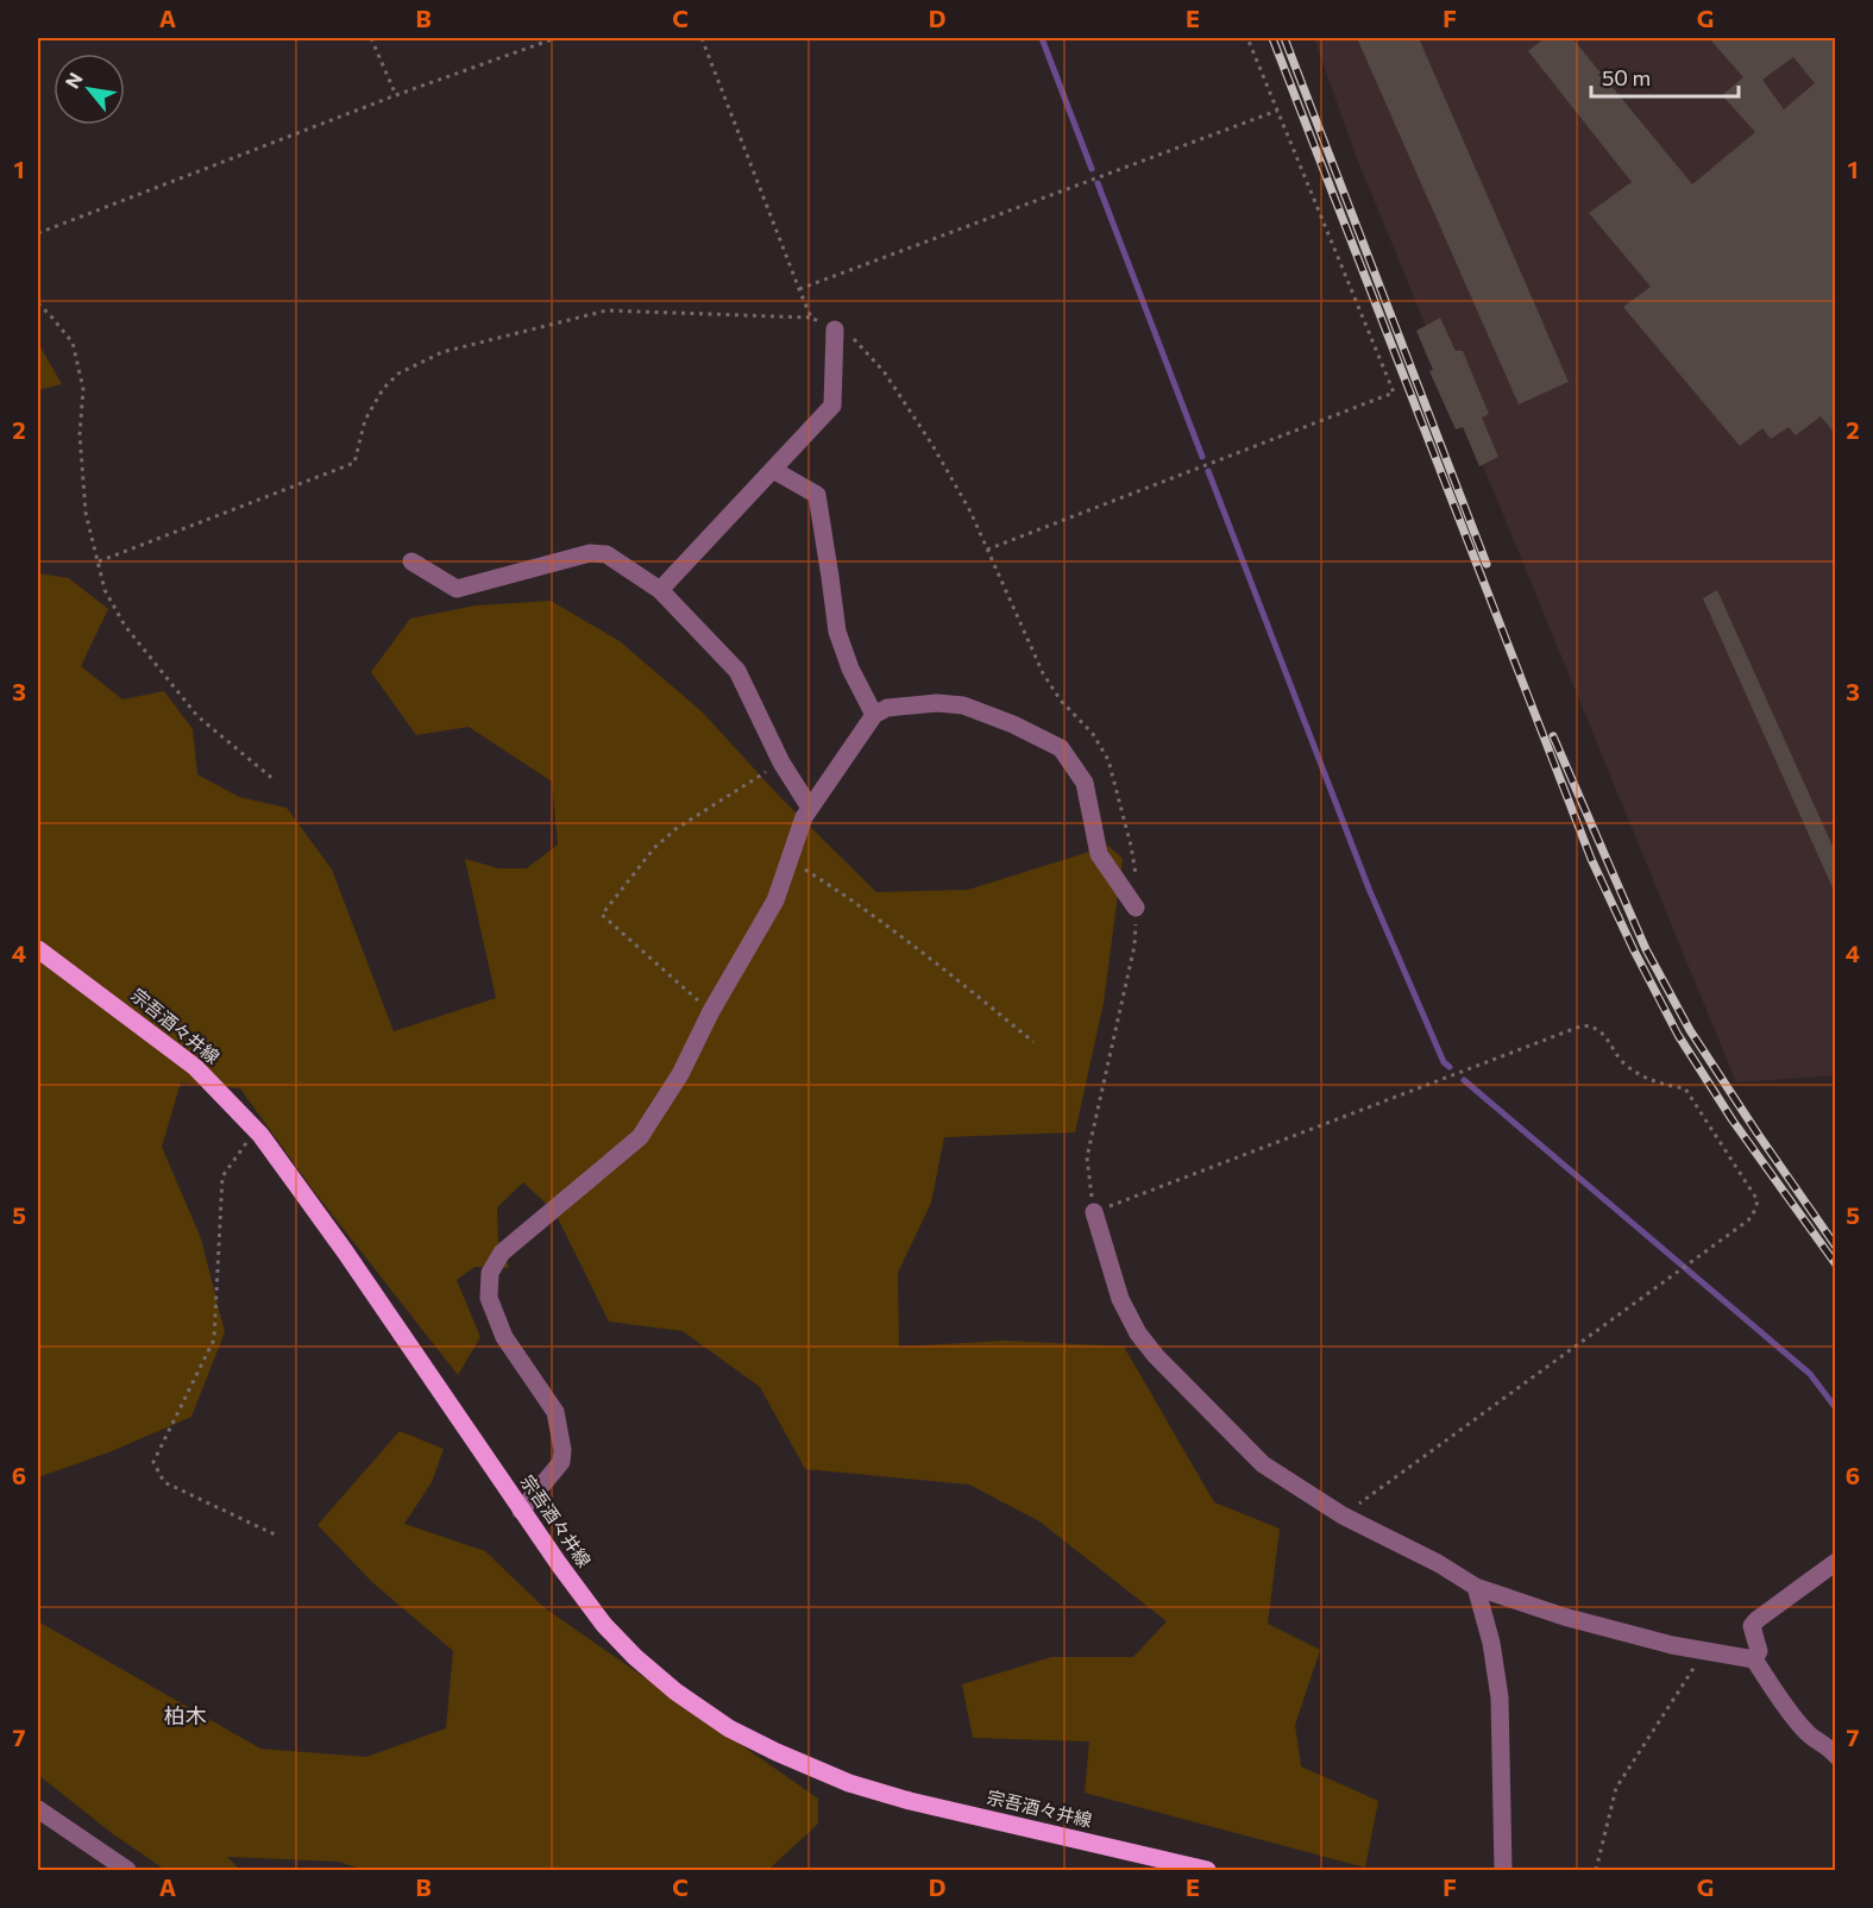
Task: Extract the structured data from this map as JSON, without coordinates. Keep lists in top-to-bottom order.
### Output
{
  "streets": {
    "main road": ["宗吾酒々井線"]
  },
  "districts": ["柏木"],
  "scale_bar": "50 m",
  "north": "top left",
  "grid": {
    "columns": [
      "A",
      "B",
      "C",
      "D",
      "E",
      "F",
      "G"
    ],
    "rows": [
      "1",
      "2",
      "3",
      "4",
      "5",
      "6",
      "7"
    ]
  }
}
